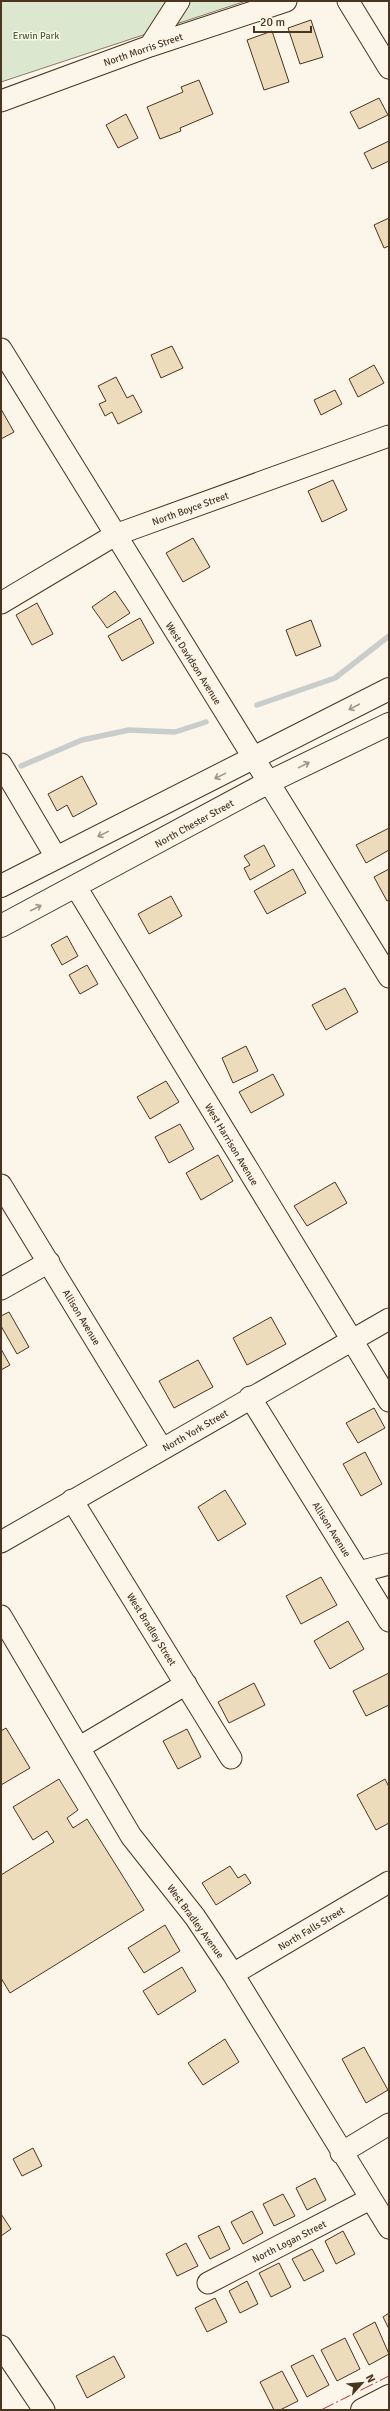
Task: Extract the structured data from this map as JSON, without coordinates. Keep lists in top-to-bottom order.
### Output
{
  "streets": {
    "main road": ["North Chester Street"],
    "street": [
      "North Morris Street",
      "North Boyce Street",
      "West Davidson Avenue",
      "West Harrison Avenue",
      "Allison Avenue",
      "North York Street",
      "West Bradley Street",
      "West Bradley Avenue",
      "North Falls Street",
      "North Logan Street"
    ]
  },
  "crossings": [
    ["North Boyce Street", "West Davidson Avenue"],
    ["West Davidson Avenue", "North Chester Street"],
    ["North Chester Street", "West Harrison Avenue"],
    ["West Harrison Avenue", "North York Street"],
    ["Allison Avenue", "North York Street"],
    ["North York Street", "West Bradley Street"],
    ["West Bradley Avenue", "North Falls Street"],
    ["West Bradley Avenue", "North Logan Street"]
  ],
  "parks": ["Erwin Park"],
  "scale_bar": "20 m",
  "north": "top right"
}
